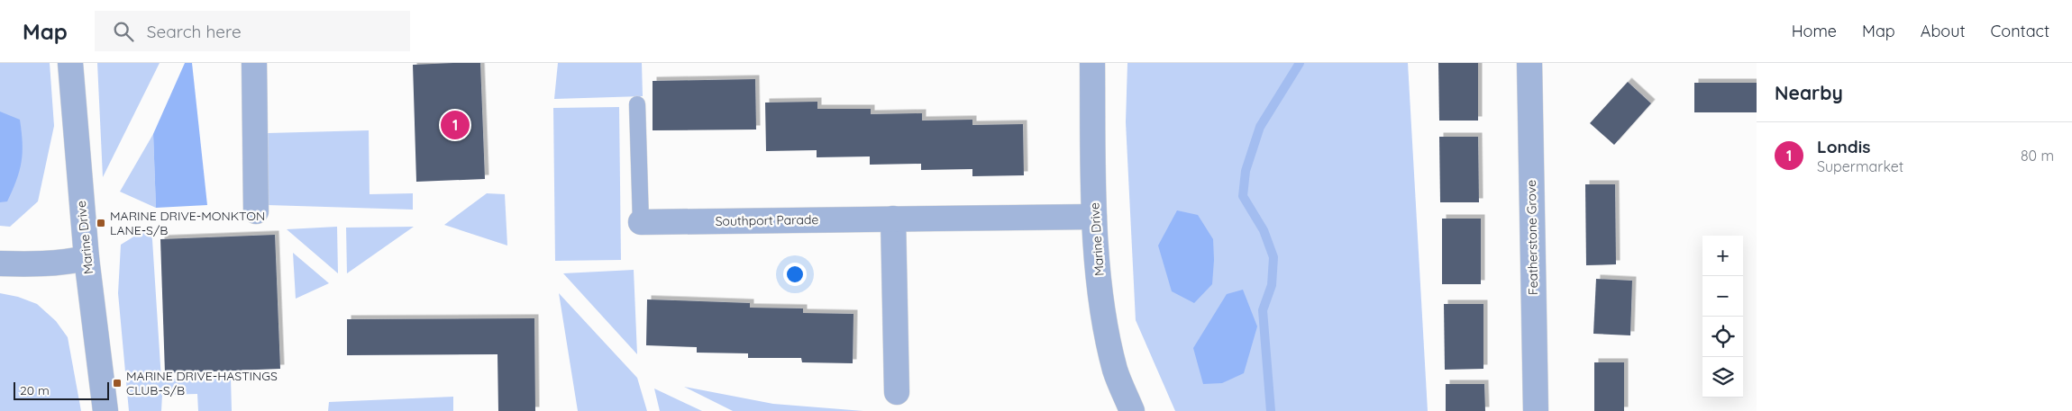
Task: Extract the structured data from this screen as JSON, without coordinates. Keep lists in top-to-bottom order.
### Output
{
  "streets": {
    "street": ["Southport Parade", "Marine Drive", "Featherstone Grove"]
  },
  "crossings": [
    ["Southport Parade", "Marine Drive"]
  ],
  "places": {
    "transit": ["MARINE DRIVE-MONKTON LANE-S/B", "MARINE DRIVE-HASTINGS CLUB-S/B"]
  },
  "scale_bar": "20 m",
  "page": {
    "header": "Map",
    "search": "Search here",
    "nav": [
      "Home",
      "Map",
      "About",
      "Contact"
    ],
    "heading": "Nearby",
    "pins": "1",
    "list": [
      {
        "mark": "1",
        "name": "Londis",
        "note": "Supermarket",
        "value": "80 m"
      }
    ],
    "map_buttons": ["+", "−"],
    "scale": "20 m"
  }
}
